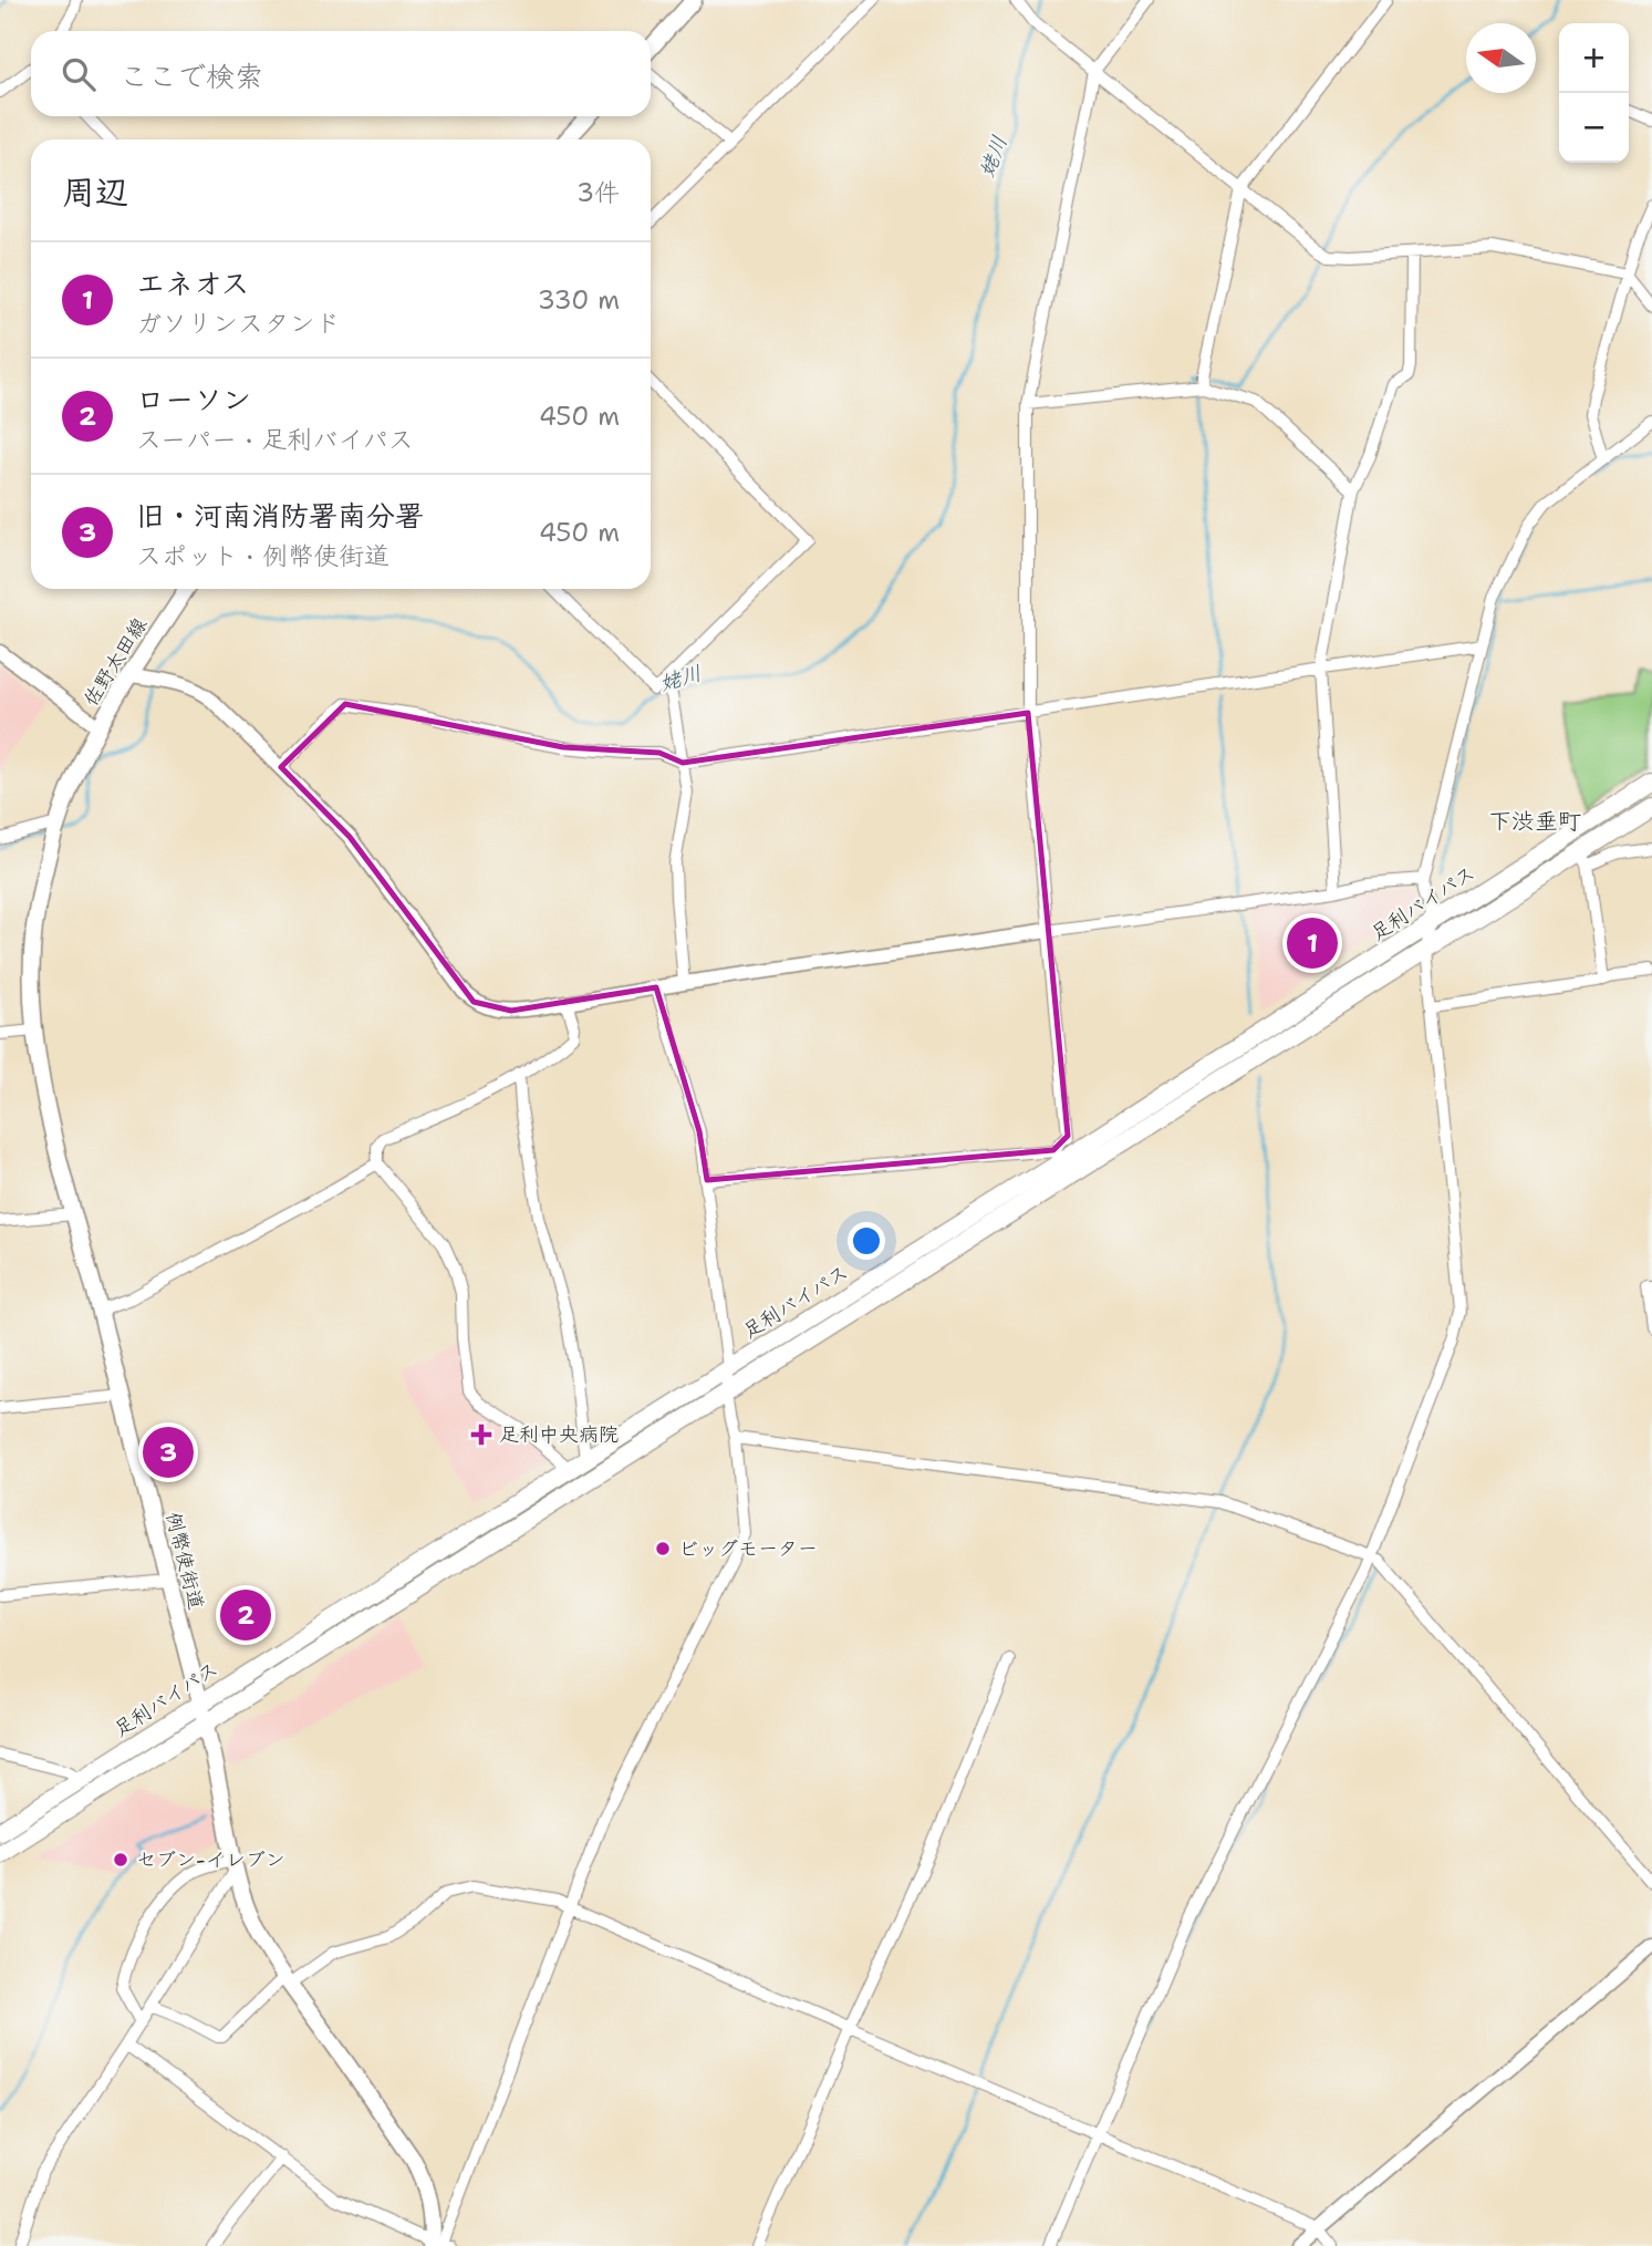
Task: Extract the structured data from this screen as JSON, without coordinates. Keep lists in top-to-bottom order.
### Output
{
  "streets": {
    "highway": ["足利バイパス"],
    "main road": ["佐野太田線", "例幣使街道"]
  },
  "crossings": [
    ["佐野太田線", "例幣使街道"],
    ["足利バイパス", "例幣使街道"]
  ],
  "districts": ["下渋垂町"],
  "water": ["姥川"],
  "places": {
    "health": ["足利中央病院"],
    "other": ["ビッグモーター", "セブン-イレブン"]
  },
  "north": "left",
  "page": {
    "map_buttons": ["+", "−"],
    "search": "ここで検索",
    "heading": ["周辺", "3件"],
    "list": [
      {
        "mark": "1",
        "name": "エネオス",
        "note": "ガソリンスタンド",
        "value": "330 m"
      },
      {
        "mark": "2",
        "name": "ローソン",
        "note": "スーパー · 足利バイパス",
        "value": "450 m"
      },
      {
        "mark": "3",
        "name": "旧・河南消防署南分署",
        "note": "スポット · 例幣使街道",
        "value": "450 m"
      }
    ],
    "pins": ["1", "3", "2"]
  }
}
